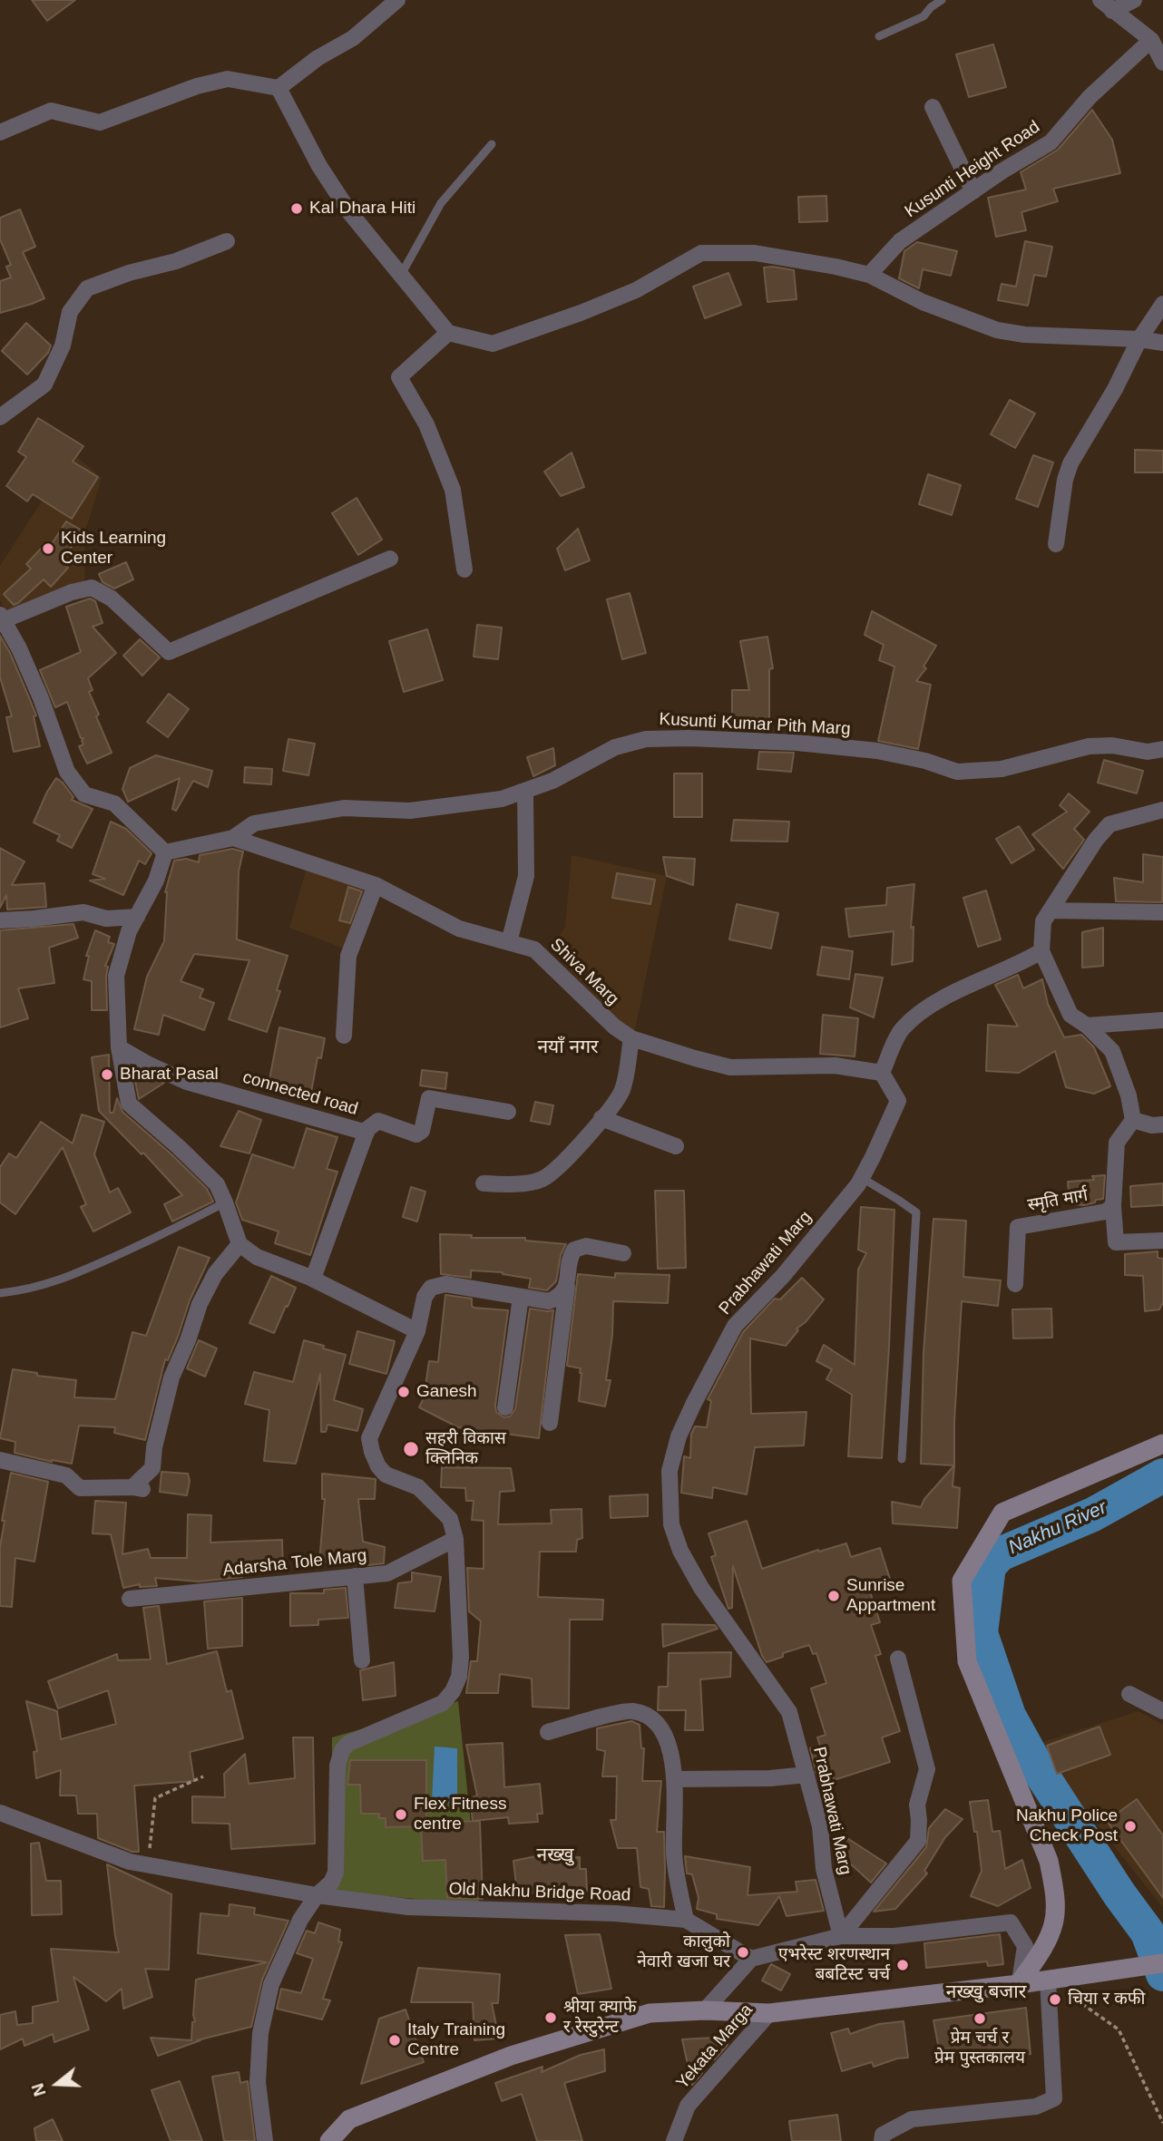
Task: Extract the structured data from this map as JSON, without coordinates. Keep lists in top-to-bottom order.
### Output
{
  "streets": {
    "street": [
      "Kusunti Height Road",
      "Kusunti Kumar Pith Marg",
      "Shiva Marg",
      "connected road",
      "स्मृति मार्ग",
      "Prabhawati Marg",
      "Adarsha Tole Marg",
      "Old Nakhu Bridge Road",
      "Yekata Marga"
    ]
  },
  "crossings": [
    ["Kusunti Kumar Pith Marg", "Shiva Marg"],
    ["Shiva Marg", "Prabhawati Marg"]
  ],
  "districts": ["नयाँ नगर", "नख्खु", "नख्खु बजार"],
  "water": ["Nakhu River"],
  "places": [
    "Kal Dhara Hiti",
    "Kids Learning Center",
    "Bharat Pasal",
    "Ganesh",
    "सहरी विकास क्लिनिक",
    "Sunrise Appartment",
    "Flex Fitness centre",
    "Nakhu Police Check Post",
    "कालुको नेवारी खजा घर",
    "एभरेस्ट शरणस्थान बबटिस्ट चर्च",
    "चिया र कफी",
    "श्रीया क्याफे र रेस्टुरेन्ट",
    "प्रेम चर्च र प्रेम पुस्तकालय",
    "Italy Training Centre"
  ],
  "north": "left"
}
